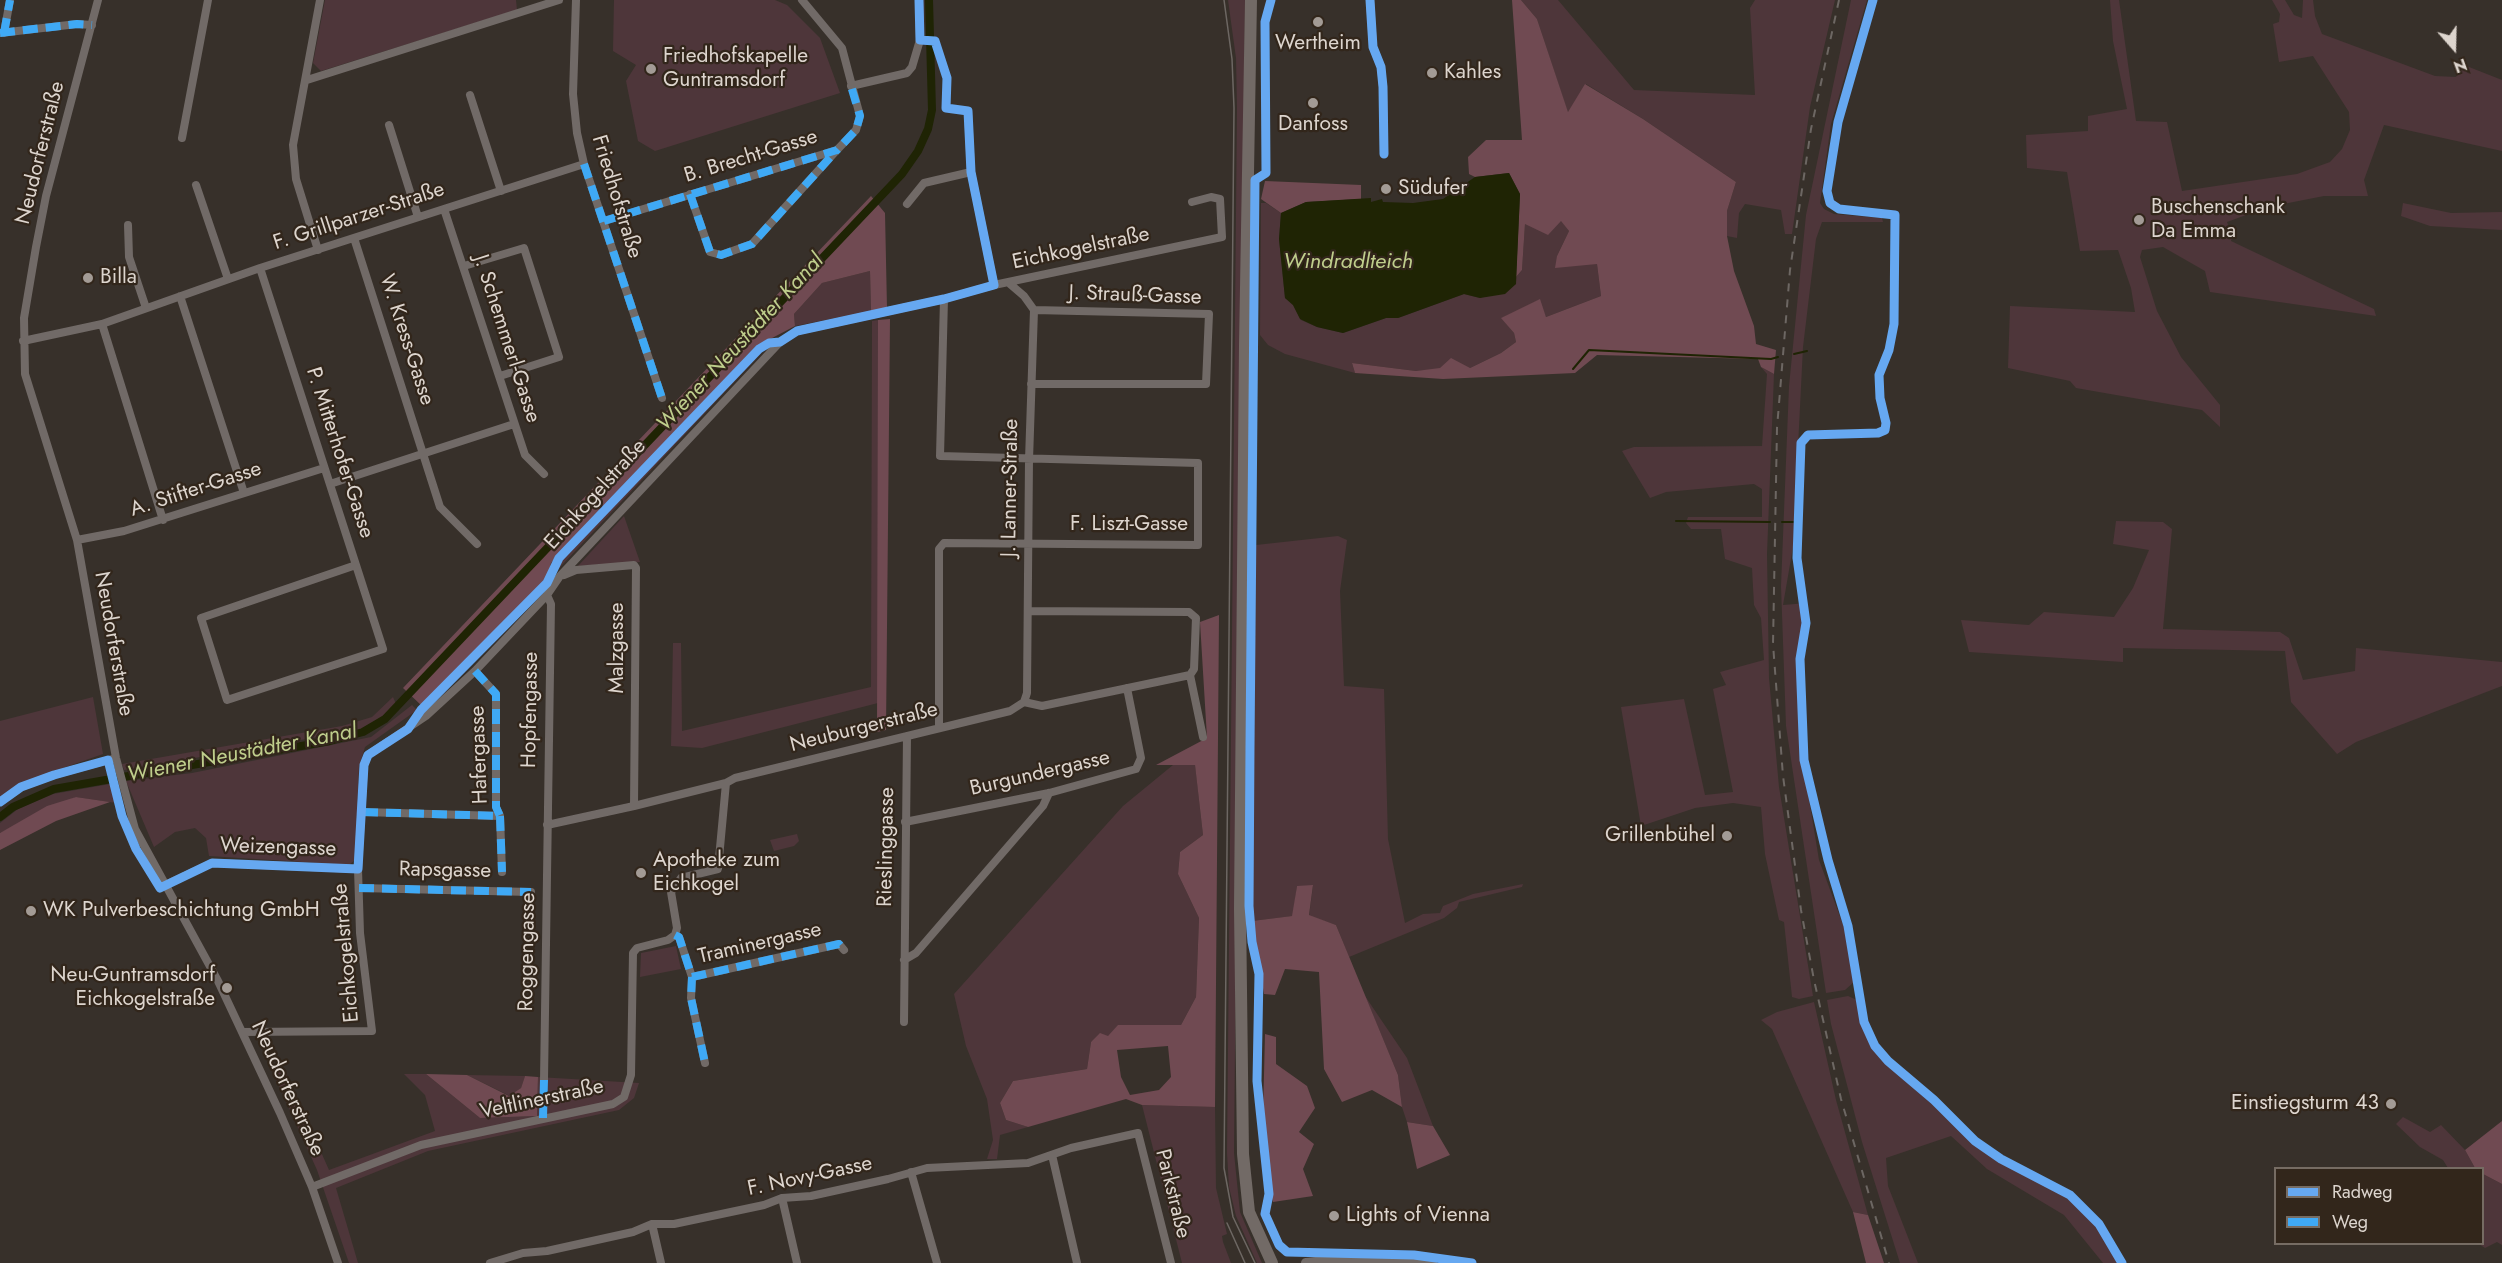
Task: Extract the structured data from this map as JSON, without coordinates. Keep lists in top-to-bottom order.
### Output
{
  "streets": {
    "street": [
      "Neudorferstraße",
      "B. Brecht-Gasse",
      "Friedhofstraße",
      "F. Grillparzer-Straße",
      "Eichkogelstraße",
      "J. Strauß-Gasse",
      "J. Schemmerl-Gasse",
      "W. Kress-Gasse",
      "P. Mitterhofer-Gasse",
      "J. Lanner-Straße",
      "A. Stifter-Gasse",
      "F. Liszt-Gasse",
      "Malzgasse",
      "Hopfengasse",
      "Neuburgerstraße",
      "Hafergasse",
      "Burgundergasse",
      "Rieslinggasse",
      "Weizengasse",
      "Rapsgasse",
      "Traminergasse",
      "Roggengasse",
      "Veltlinerstraße",
      "F. Novy-Gasse",
      "Parkstraße"
    ]
  },
  "crossings": [
    ["Neudorferstraße", "F. Grillparzer-Straße"],
    ["Neudorferstraße", "Eichkogelstraße"],
    ["Neudorferstraße", "A. Stifter-Gasse"],
    ["Neudorferstraße", "Weizengasse"],
    ["Neudorferstraße", "Veltlinerstraße"],
    ["B. Brecht-Gasse", "Friedhofstraße"],
    ["Friedhofstraße", "F. Grillparzer-Straße"],
    ["F. Grillparzer-Straße", "J. Schemmerl-Gasse"],
    ["F. Grillparzer-Straße", "W. Kress-Gasse"],
    ["F. Grillparzer-Straße", "P. Mitterhofer-Gasse"],
    ["Eichkogelstraße", "Malzgasse"],
    ["Eichkogelstraße", "Hopfengasse"],
    ["Eichkogelstraße", "Hafergasse"],
    ["Eichkogelstraße", "Weizengasse"],
    ["Eichkogelstraße", "Rapsgasse"],
    ["J. Strauß-Gasse", "J. Lanner-Straße"],
    ["P. Mitterhofer-Gasse", "A. Stifter-Gasse"],
    ["J. Lanner-Straße", "F. Liszt-Gasse"],
    ["J. Lanner-Straße", "Neuburgerstraße"],
    ["Malzgasse", "Neuburgerstraße"],
    ["Hopfengasse", "Neuburgerstraße"],
    ["Hopfengasse", "Roggengasse"],
    ["Neuburgerstraße", "Burgundergasse"],
    ["Neuburgerstraße", "Rieslinggasse"],
    ["Neuburgerstraße", "Roggengasse"],
    ["Hafergasse", "Rapsgasse"],
    ["Burgundergasse", "Rieslinggasse"],
    ["Traminergasse", "Veltlinerstraße"],
    ["F. Novy-Gasse", "Parkstraße"]
  ],
  "water": ["Windradlteich", "Wiener Neustädter Kanal"],
  "places": [
    "Wertheim",
    "Friedhofskapelle Guntramsdorf",
    "Kahles",
    "Danfoss",
    "Südufer",
    "Buschenschank Da Emma",
    "Billa",
    "Grillenbühel",
    "Apotheke zum Eichkogel",
    "WK Pulverbeschichtung GmbH",
    "Neu-Guntramsdorf Eichkogelstraße",
    "Einstiegsturm 43",
    "Lights of Vienna"
  ],
  "legend": ["Radweg", "Weg"],
  "north": "bottom"
}
